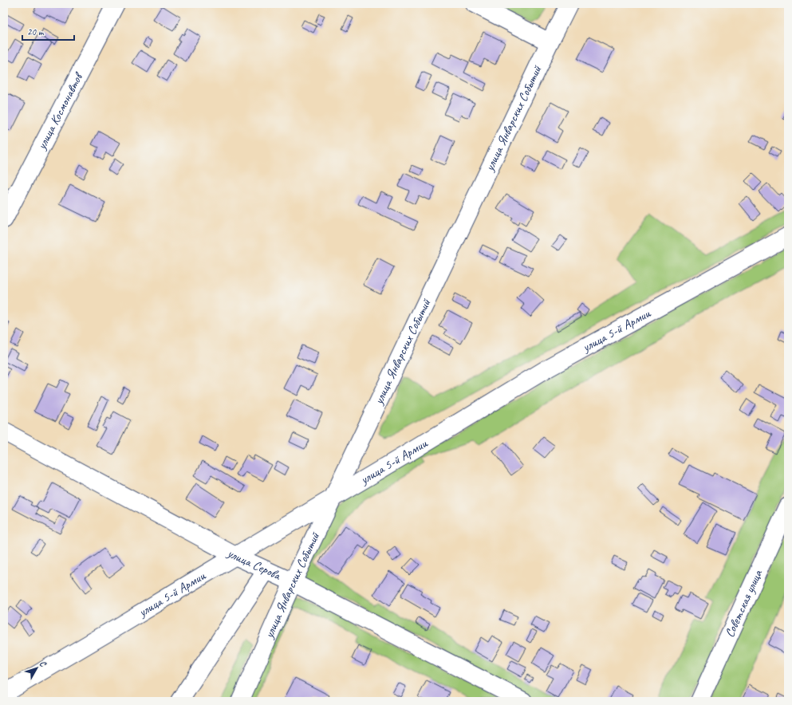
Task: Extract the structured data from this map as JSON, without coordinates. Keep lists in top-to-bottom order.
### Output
{
  "streets": {
    "street": [
      "улица Космонавтов",
      "улица Январских Событий",
      "улица 5-й Армии",
      "улица Серова",
      "Советская улица"
    ]
  },
  "crossings": [
    ["улица Январских Событий", "улица 5-й Армии"],
    ["улица Январских Событий", "улица Серова"],
    ["улица 5-й Армии", "улица Серова"]
  ],
  "scale_bar": "20 m",
  "north": "top right"
}
